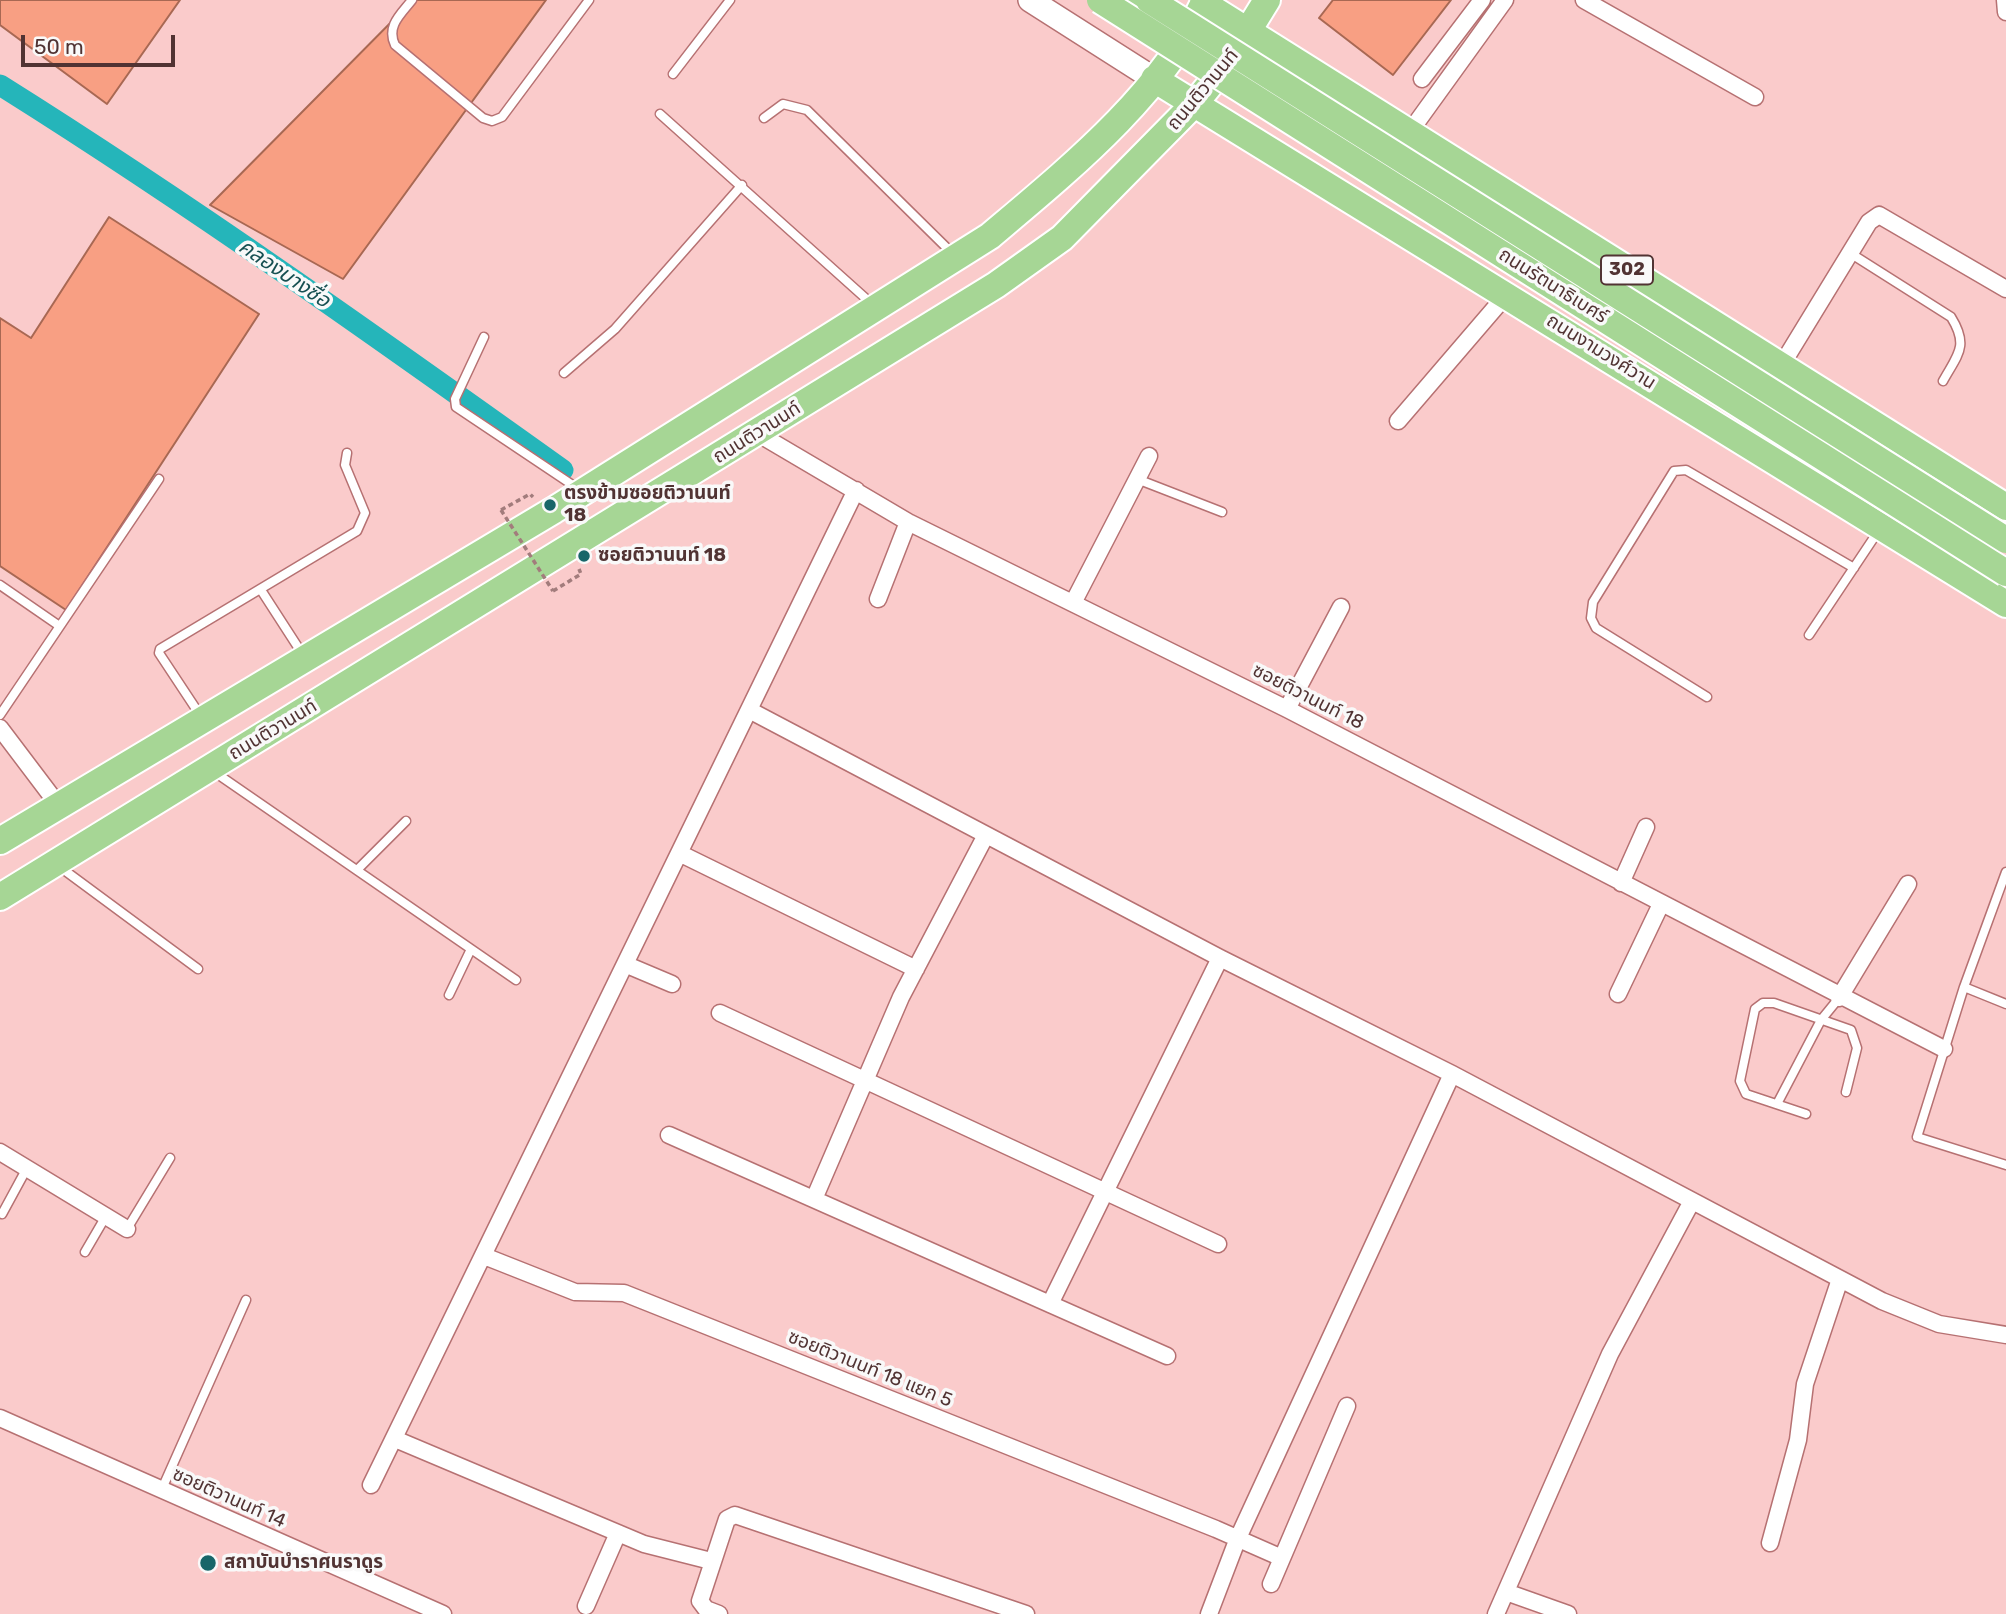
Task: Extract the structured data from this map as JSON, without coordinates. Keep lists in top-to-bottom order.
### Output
{
  "streets": {
    "main road": [
      "ถนนติวานนท์",
      "302",
      "ถนนรัตนาธิเบศร์",
      "ถนนงามวงศ์วาน"
    ],
    "street": ["ซอยติวานนท์ 18", "ซอยติวานนท์ 18 แยก 5", "ซอยติวานนท์ 14"]
  },
  "crossings": [
    ["ถนนติวานนท์", "302"],
    ["ถนนติวานนท์", "ถนนงามวงศ์วาน"],
    ["ถนนติวานนท์", "ซอยติวานนท์ 18"]
  ],
  "water": ["คลองบางซื่อ"],
  "places": ["ตรงข้ามซอยติวานนท์ 18", "ซอยติวานนท์ 18", "สถาบันบำราศนราดูร"],
  "scale_bar": "50 m"
}
